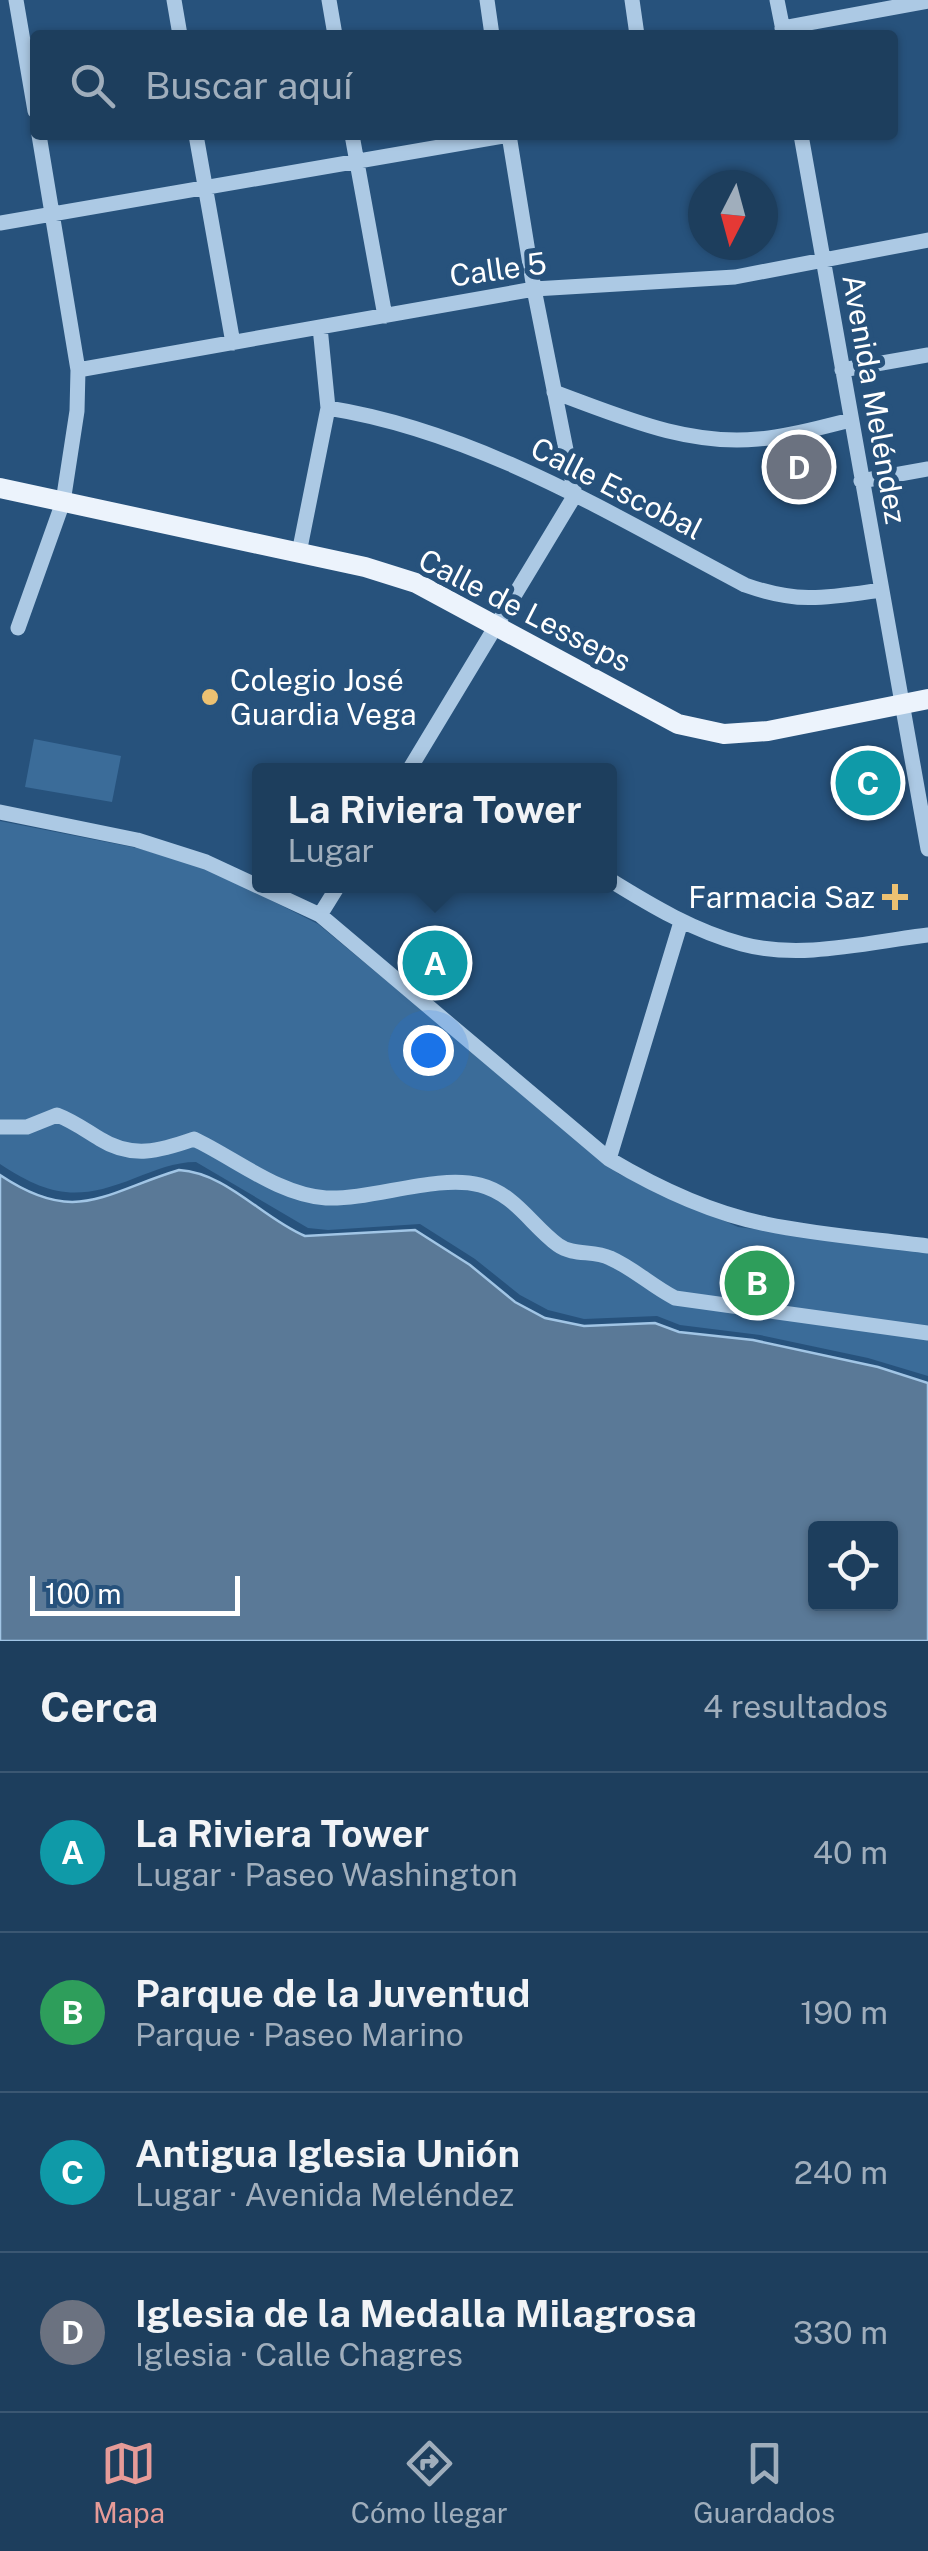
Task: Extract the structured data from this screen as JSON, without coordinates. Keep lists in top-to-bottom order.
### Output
{
  "streets": {
    "main road": ["Calle de Lesseps"],
    "street": ["Calle 5", "Avenida Meléndez", "Calle Escobal"]
  },
  "crossings": [
    ["Calle 5", "Avenida Meléndez"],
    ["Avenida Meléndez", "Calle Escobal"],
    ["Avenida Meléndez", "Calle de Lesseps"]
  ],
  "places": {
    "other": ["Colegio José Guardia Vega"],
    "health": ["Farmacia Saz"]
  },
  "scale_bar": "100 m",
  "north": "bottom",
  "page": {
    "search": "Buscar aquí",
    "pins": [
      "D",
      "C",
      "A",
      "B"
    ],
    "popup": ["La Riviera Tower", "Lugar"],
    "scale": "100 m",
    "heading": ["Cerca", "4 resultados"],
    "list": [
      {
        "mark": "A",
        "name": "La Riviera Tower",
        "note": "Lugar · Paseo Washington",
        "value": "40 m"
      },
      {
        "mark": "B",
        "name": "Parque de la Juventud",
        "note": "Parque · Paseo Marino",
        "value": "190 m"
      },
      {
        "mark": "C",
        "name": "Antigua Iglesia Unión",
        "note": "Lugar · Avenida Meléndez",
        "value": "240 m"
      },
      {
        "mark": "D",
        "name": "Iglesia de la Medalla Milagrosa",
        "note": "Iglesia · Calle Chagres",
        "value": "330 m"
      }
    ],
    "nav": ["Mapa", "Cómo llegar", "Guardados"]
  }
}
